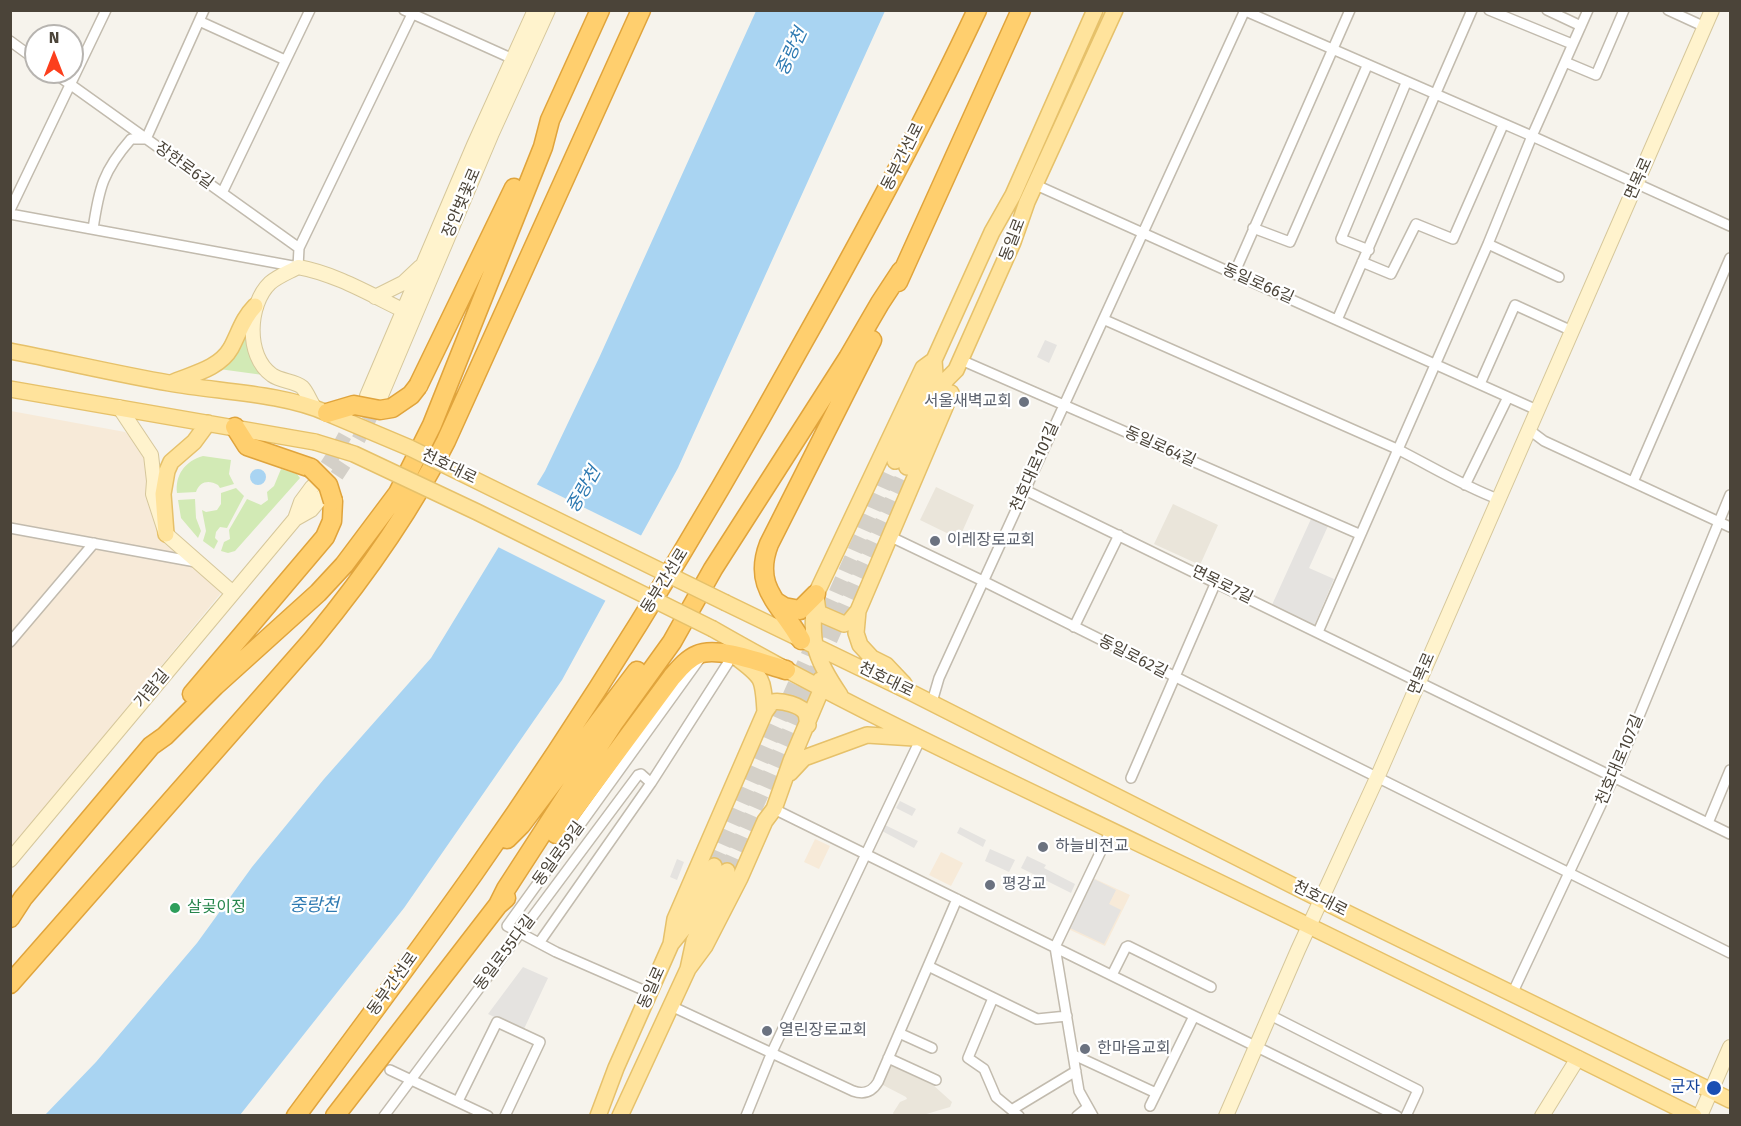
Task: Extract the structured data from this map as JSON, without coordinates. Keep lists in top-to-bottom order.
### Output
{
  "streets": {
    "highway": ["동부간선로"],
    "main road": ["동일로", "천호대로"],
    "street": [
      "장한로6길",
      "면목로",
      "장안벚꽃로",
      "동일로66길",
      "동일로64길",
      "천호대로101길",
      "면목로7길",
      "동일로62길",
      "가람길",
      "천호대로107길",
      "동일로59길",
      "동일로55다길"
    ]
  },
  "crossings": [
    ["면목로", "동일로66길"],
    ["면목로", "천호대로"],
    ["면목로", "면목로7길"],
    ["면목로", "동일로62길"],
    ["동일로", "동일로66길"],
    ["동일로", "동일로64길"],
    ["동일로66길", "천호대로101길"],
    ["동일로64길", "천호대로101길"],
    ["천호대로", "천호대로101길"],
    ["천호대로", "천호대로107길"],
    ["천호대로101길", "면목로7길"],
    ["천호대로101길", "동일로62길"],
    ["면목로7길", "천호대로107길"],
    ["동일로62길", "천호대로107길"],
    ["동일로59길", "동일로55다길"]
  ],
  "water": ["중랑천"],
  "places": [
    "서울새벽교회",
    "이레장로교회",
    "하늘비전교",
    "평강교",
    "살곶이정",
    "열린장로교회",
    "한마음교회",
    "군자"
  ],
  "north": "top"
}
